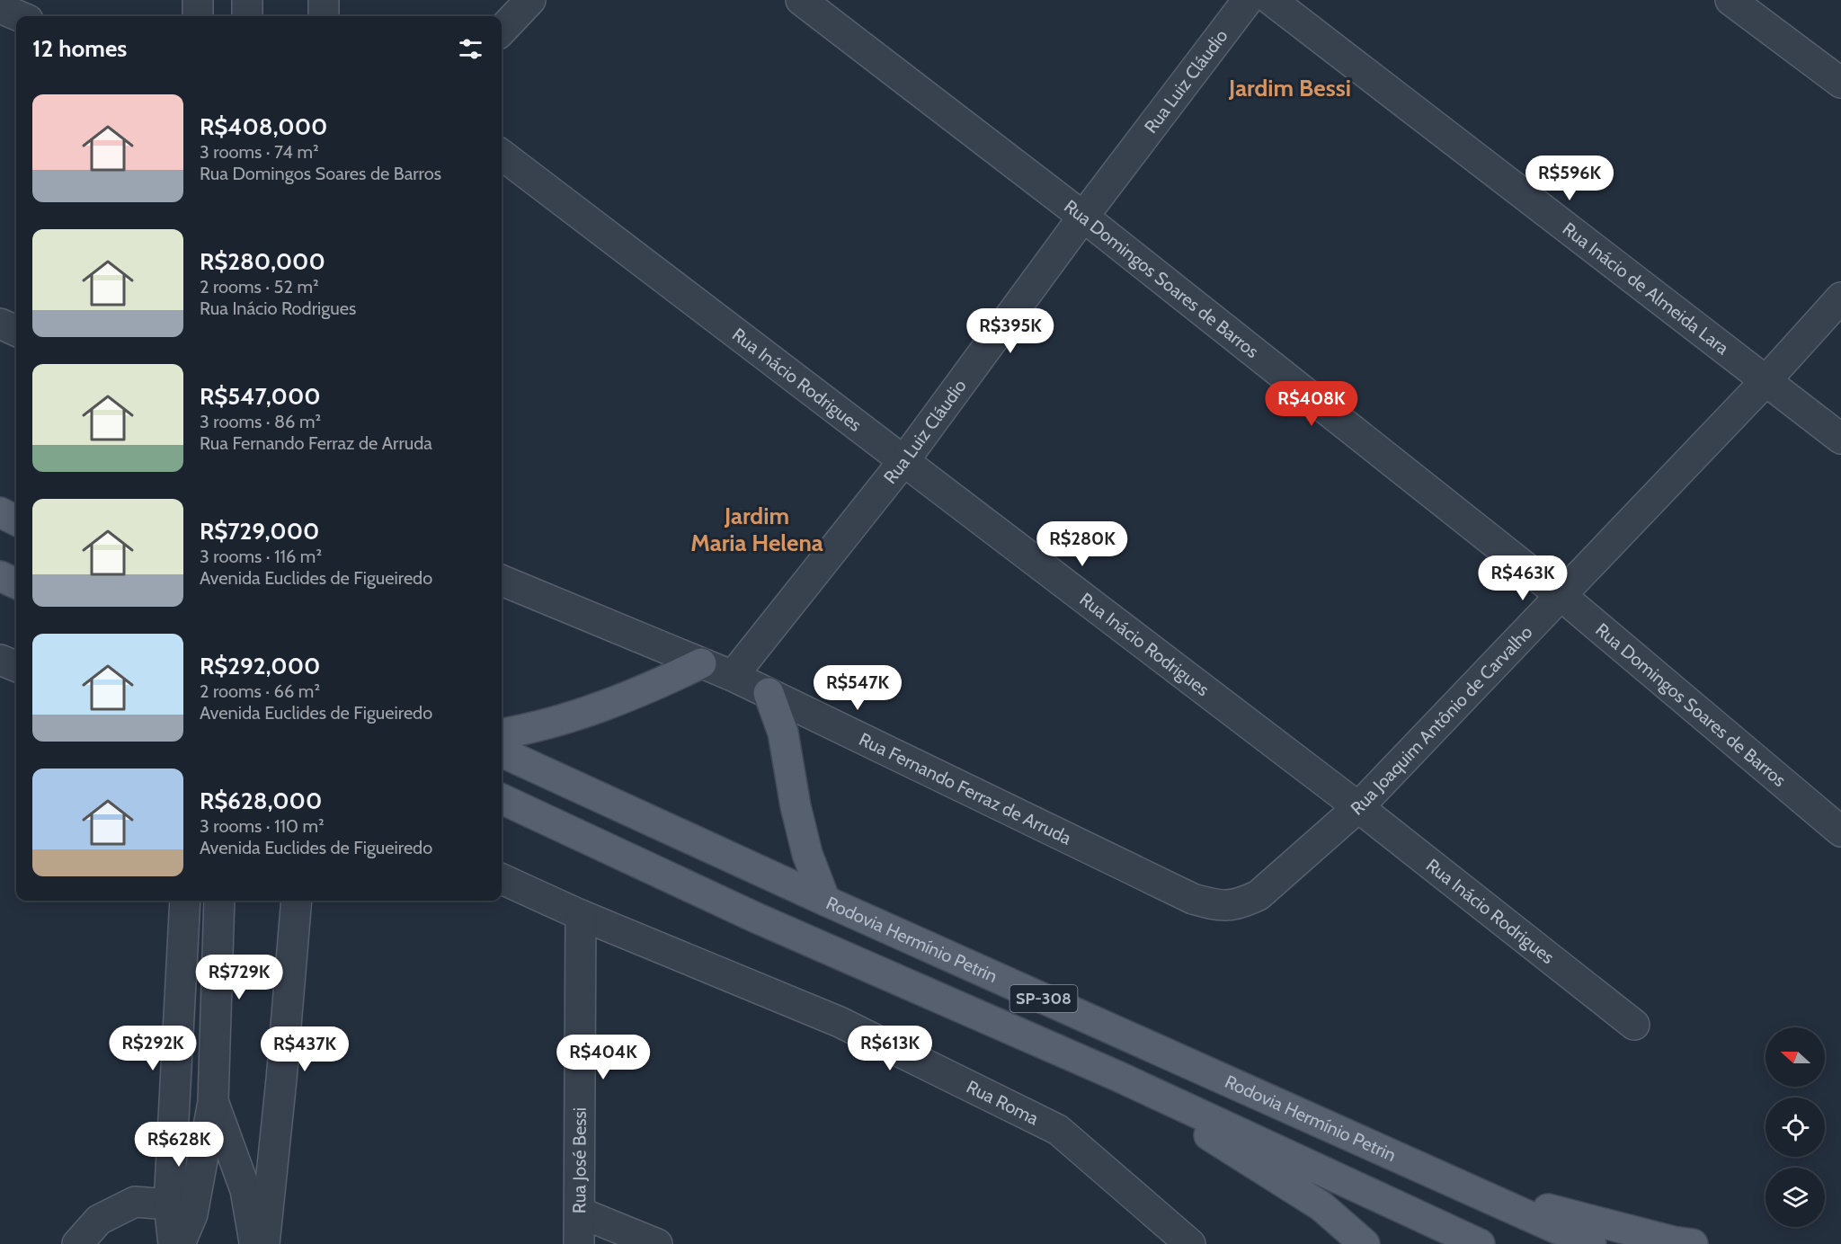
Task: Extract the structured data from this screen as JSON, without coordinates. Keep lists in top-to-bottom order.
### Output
{
  "streets": {
    "main road": ["Rodovia Hermínio Petrin", "SP-308"],
    "street": [
      "Rua Luiz Cláudio",
      "Rua Domingos Soares de Barros",
      "Rua Inácio de Almeida Lara",
      "Rua Inácio Rodrigues",
      "Rua Joaquim Antônio de Carvalho",
      "Rua Fernando Ferraz de Arruda",
      "Rua Roma",
      "Rua José Bessi"
    ]
  },
  "crossings": [
    ["Rua Luiz Cláudio", "Rua Domingos Soares de Barros"],
    ["Rua Luiz Cláudio", "Rua Inácio Rodrigues"],
    ["Rua Luiz Cláudio", "Rua Fernando Ferraz de Arruda"],
    ["Rua Domingos Soares de Barros", "Rua Joaquim Antônio de Carvalho"],
    ["Rua Inácio de Almeida Lara", "Rua Joaquim Antônio de Carvalho"],
    ["Rua Inácio Rodrigues", "Rua Joaquim Antônio de Carvalho"],
    ["Rua Joaquim Antônio de Carvalho", "Rua Fernando Ferraz de Arruda"],
    ["Rua Roma", "Rua José Bessi"]
  ],
  "districts": ["Jardim Bessi", "Jardim Maria Helena"],
  "north": "left",
  "page": {
    "heading": "12 homes",
    "list": [
      {
        "name": "R$408,000",
        "note": "3 rooms · 74 m² · Rua Domingos Soares de Barros"
      },
      {
        "name": "R$280,000",
        "note": "2 rooms · 52 m² · Rua Inácio Rodrigues"
      },
      {
        "name": "R$547,000",
        "note": "3 rooms · 86 m² · Rua Fernando Ferraz de Arruda"
      },
      {
        "name": "R$729,000",
        "note": "3 rooms · 116 m² · Avenida Euclides de Figueiredo"
      },
      {
        "name": "R$292,000",
        "note": "2 rooms · 66 m² · Avenida Euclides de Figueiredo"
      },
      {
        "name": "R$628,000",
        "note": "3 rooms · 110 m² · Avenida Euclides de Figueiredo"
      }
    ],
    "price": [
      "R$596K",
      "R$395K",
      "R$408K",
      "R$280K",
      "R$463K",
      "R$547K",
      "R$729K",
      "R$292K",
      "R$613K",
      "R$437K",
      "R$404K",
      "R$628K"
    ]
  }
}
